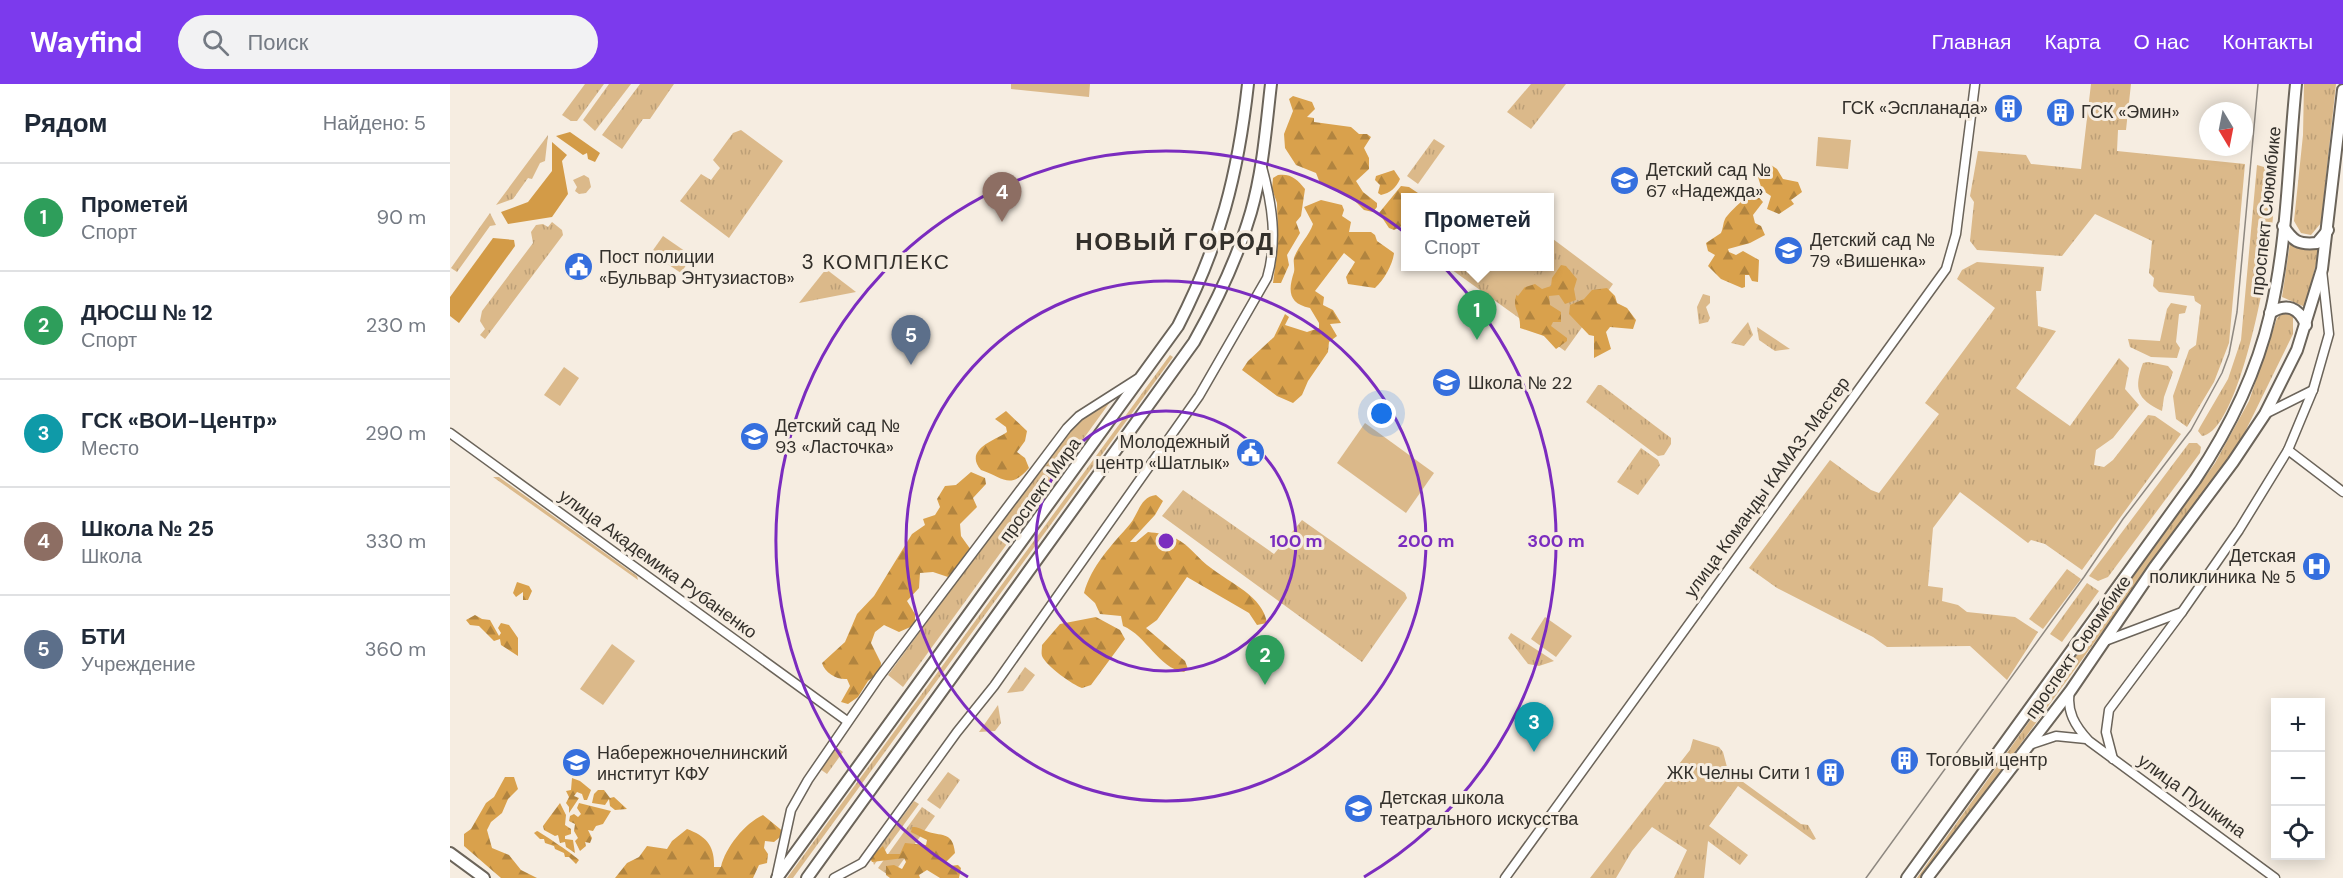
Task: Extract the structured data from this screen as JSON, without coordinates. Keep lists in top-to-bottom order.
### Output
{
  "streets": {
    "main road": ["проспект Сююмбике", "проспект Мира"],
    "street": ["улица Команды КАМАЗ-Мастер", "улица Академика Рубаненко", "улица Пушкина"]
  },
  "districts": ["НОВЫЙ ГОРОД", "3 КОМПЛЕКС"],
  "places": {
    "building": [
      "ГСК «Эспланада»",
      "ГСК «Эмин»",
      "Тоговый центр",
      "ЖК Челны Сити 1"
    ],
    "school or university": [
      "Детский сад № 67 «Надежда»",
      "Детский сад № 79 «Вишенка»",
      "Школа № 22",
      "Детский сад № 93 «Ласточка»",
      "Набережночелнинский институт КФУ",
      "Детская школа театрального искусства"
    ],
    "public building": ["Пост полиции «Бульвар Энтузиастов»", "Молодежный центр «Шатлык»"],
    "hospital": ["Детская поликлиника № 5"]
  },
  "north": "bottom",
  "page": {
    "header": "Wayfind",
    "search": "Поиск",
    "nav": [
      "Главная",
      "Карта",
      "О нас",
      "Контакты"
    ],
    "heading": ["Рядом", "Найдено: 5"],
    "list": [
      {
        "mark": "1",
        "name": "Прометей",
        "note": "Спорт",
        "value": "90 m"
      },
      {
        "mark": "2",
        "name": "ДЮСШ № 12",
        "note": "Спорт",
        "value": "230 m"
      },
      {
        "mark": "3",
        "name": "ГСК «ВОИ-Центр»",
        "note": "Место",
        "value": "290 m"
      },
      {
        "mark": "4",
        "name": "Школа № 25",
        "note": "Школа",
        "value": "330 m"
      },
      {
        "mark": "5",
        "name": "БТИ",
        "note": "Учреждение",
        "value": "360 m"
      }
    ],
    "pins": [
      "4",
      "1",
      "5",
      "2",
      "3"
    ],
    "popup": ["Прометей", "Спорт"],
    "map_buttons": ["+", "−"]
  },
  "rings": ["100 m", "200 m", "300 m"]
}
